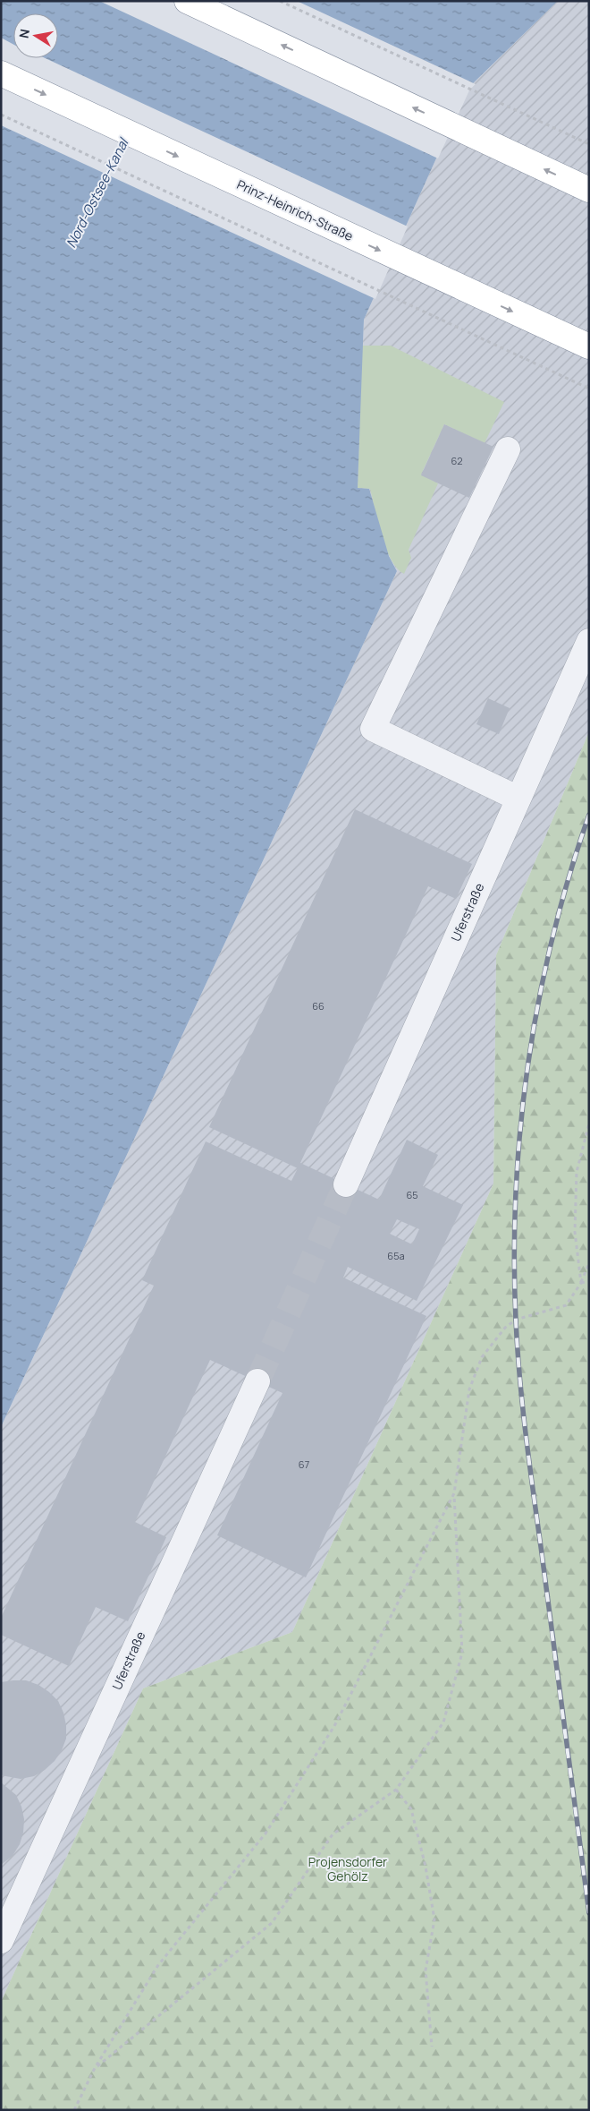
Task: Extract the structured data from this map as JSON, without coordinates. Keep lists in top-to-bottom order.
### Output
{
  "streets": {
    "highway": ["Prinz-Heinrich-Straße"],
    "street": ["Uferstraße"]
  },
  "water": ["Nord-Ostsee-Kanal"],
  "parks": ["Projensdorfer Gehölz"],
  "house_numbers": [
    "62",
    "66",
    "65",
    "65a",
    "67"
  ],
  "north": "left"
}
